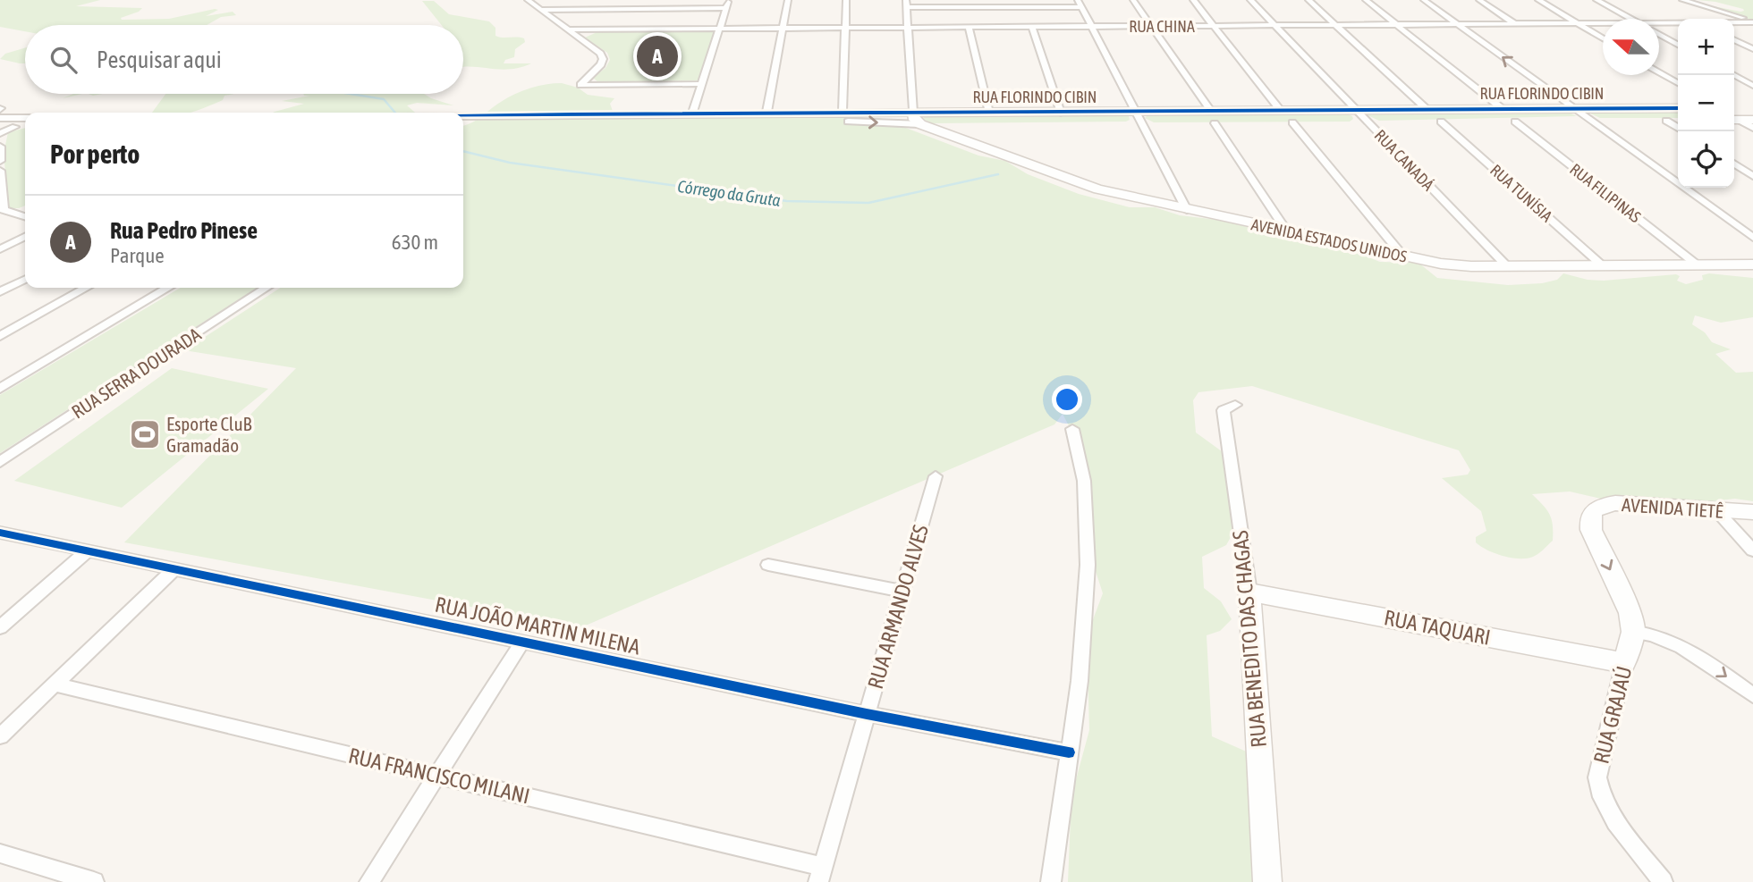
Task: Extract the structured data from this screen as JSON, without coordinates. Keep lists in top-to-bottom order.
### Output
{
  "streets": {
    "street": [
      "RUA CHINA",
      "RUA FLORINDO CIBIN",
      "RUA CANADÁ",
      "RUA TUNÍSIA",
      "RUA FILIPINAS",
      "AVENIDA ESTADOS UNIDOS",
      "RUA SERRA DOURADA",
      "AVENIDA TIETÊ",
      "RUA ARMANDO ALVES",
      "RUA JOÃO MARTIN MILENA",
      "RUA TAQUARI",
      "RUA BENEDITO DAS CHAGAS",
      "RUA GRAJAÚ",
      "RUA FRANCISCO MILANI"
    ]
  },
  "crossings": [
    ["RUA CHINA", "RUA CANADÁ"],
    ["RUA FLORINDO CIBIN", "RUA CANADÁ"],
    ["RUA FLORINDO CIBIN", "RUA TUNÍSIA"],
    ["RUA FLORINDO CIBIN", "RUA FILIPINAS"],
    ["RUA FLORINDO CIBIN", "AVENIDA ESTADOS UNIDOS"],
    ["RUA CANADÁ", "AVENIDA ESTADOS UNIDOS"],
    ["RUA TUNÍSIA", "AVENIDA ESTADOS UNIDOS"],
    ["RUA FILIPINAS", "AVENIDA ESTADOS UNIDOS"],
    ["AVENIDA TIETÊ", "RUA GRAJAÚ"],
    ["RUA ARMANDO ALVES", "RUA JOÃO MARTIN MILENA"],
    ["RUA ARMANDO ALVES", "RUA FRANCISCO MILANI"],
    ["RUA TAQUARI", "RUA BENEDITO DAS CHAGAS"],
    ["RUA TAQUARI", "RUA GRAJAÚ"]
  ],
  "water": ["Córrego da Gruta"],
  "places": {
    "sports": ["Esporte CluB Gramadão"]
  },
  "north": "left",
  "page": {
    "map_buttons": ["+", "−"],
    "search": "Pesquisar aqui",
    "pins": "A",
    "heading": "Por perto",
    "list": [
      {
        "mark": "A",
        "name": "Rua Pedro Pinese",
        "note": "Parque",
        "value": "630 m"
      }
    ]
  }
}
